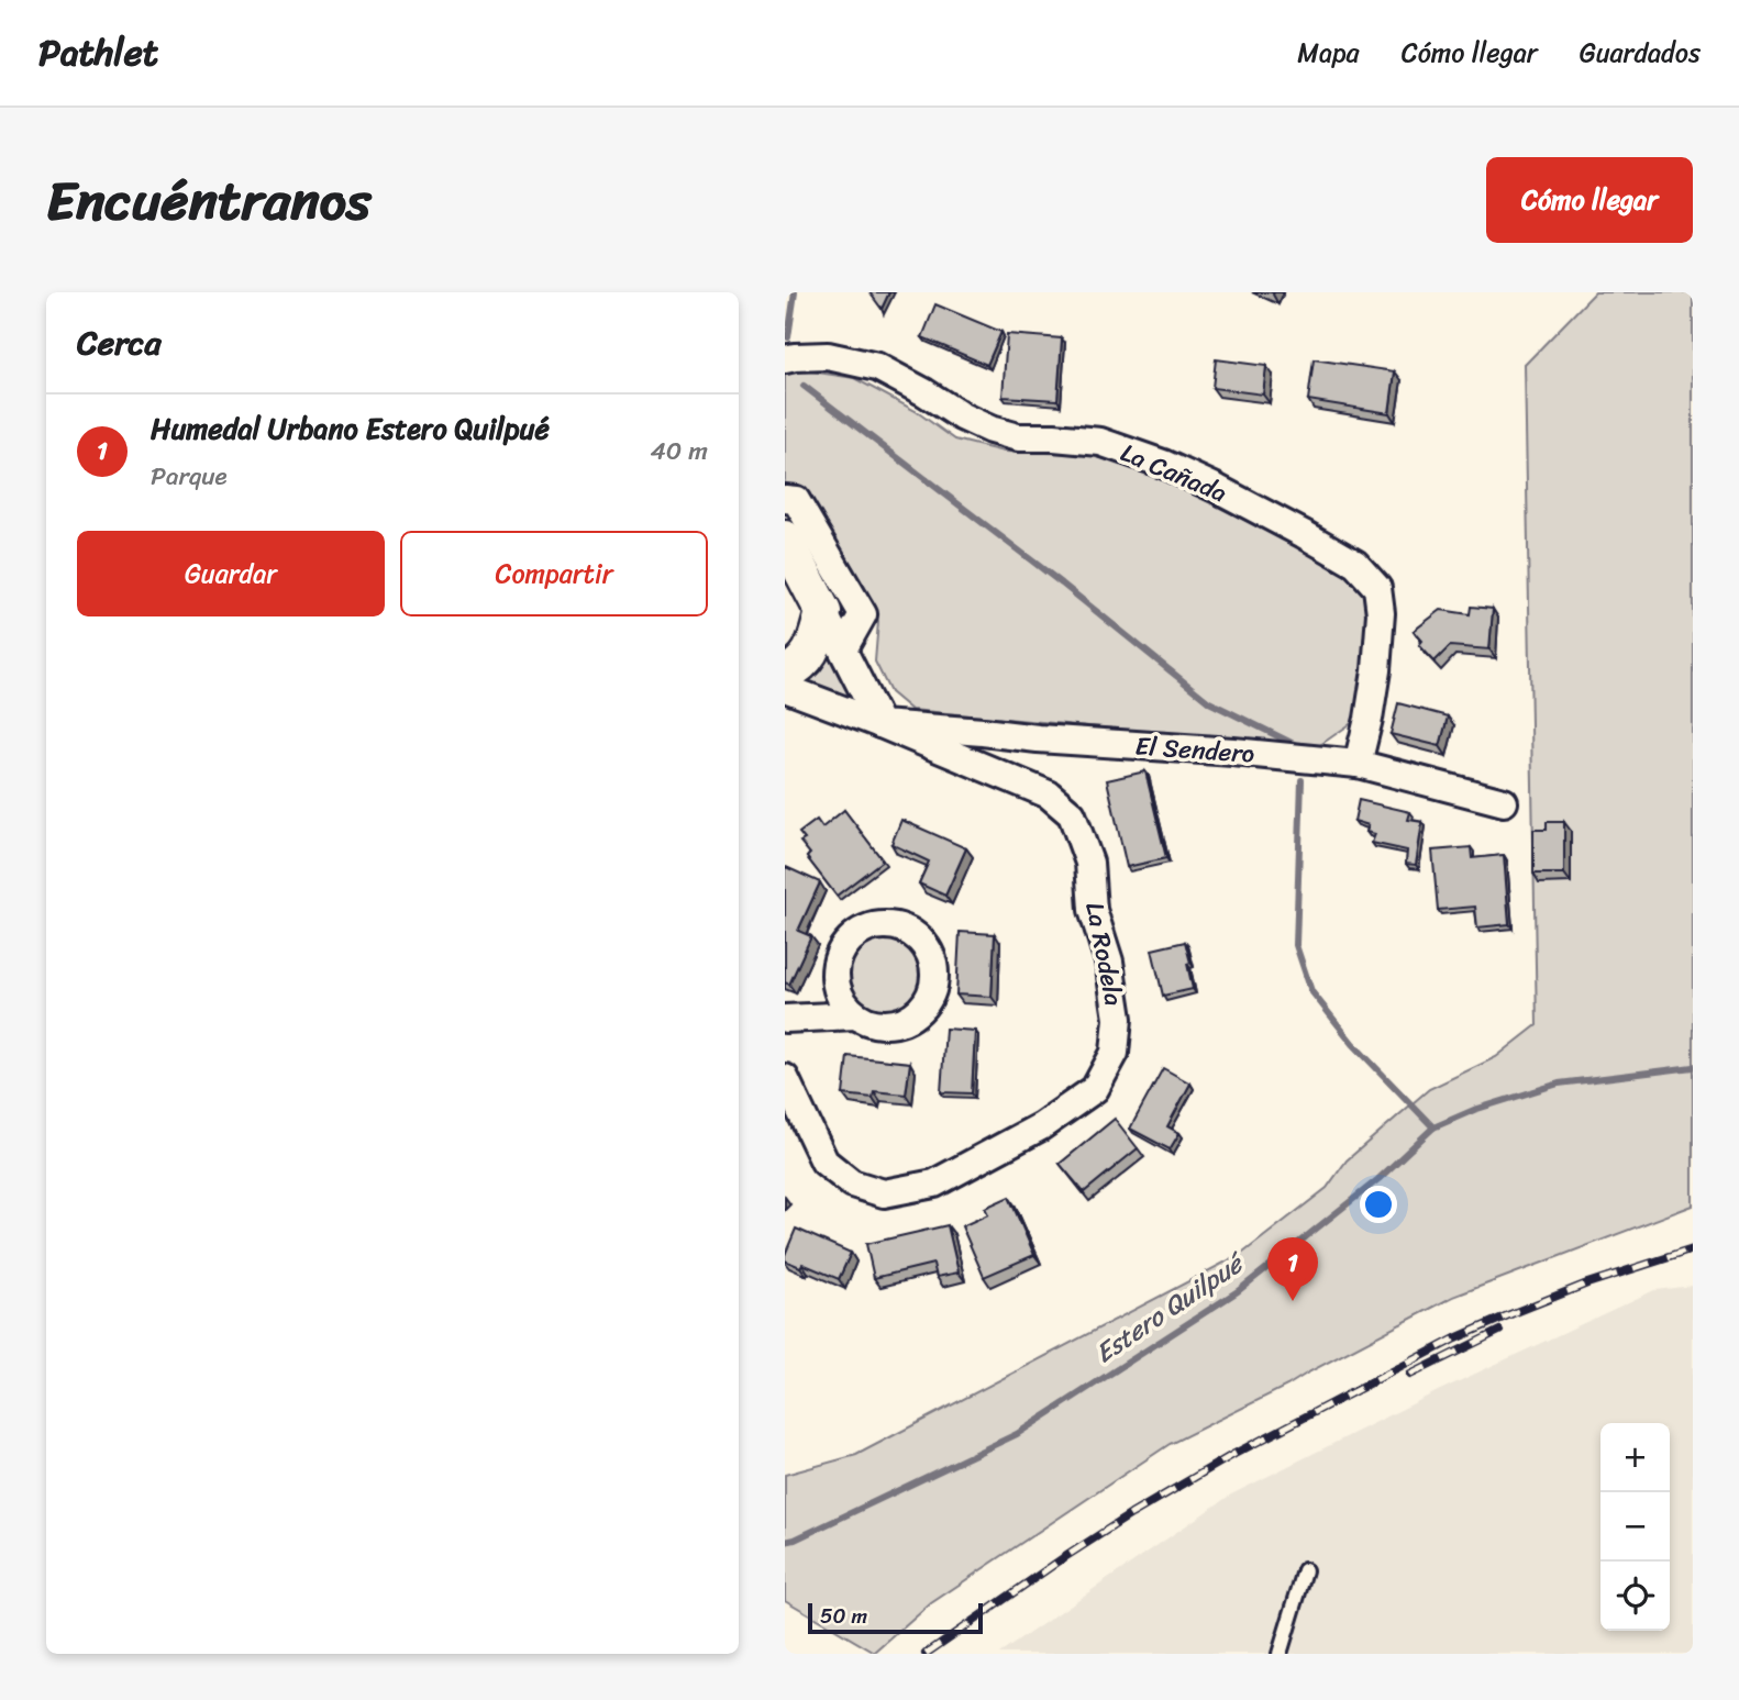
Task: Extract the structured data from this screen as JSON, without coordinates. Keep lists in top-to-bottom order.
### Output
{
  "streets": {
    "street": ["La Cañada", "El Sendero", "La Rodela"]
  },
  "crossings": [
    ["La Cañada", "El Sendero"],
    ["El Sendero", "La Rodela"]
  ],
  "water": ["Estero Quilpué"],
  "scale_bar": "50 m",
  "page": {
    "header": "Pathlet",
    "nav": ["Mapa", "Cómo llegar", "Guardados"],
    "title": "Encuéntranos",
    "buttons": [
      "Cómo llegar",
      ["Guardar", "Compartir"]
    ],
    "heading": "Cerca",
    "list": [
      {
        "mark": "1",
        "name": "Humedal Urbano Estero Quilpué",
        "note": "Parque",
        "value": "40 m"
      }
    ],
    "pins": "1",
    "map_buttons": ["+", "−"],
    "scale": "50 m"
  }
}
